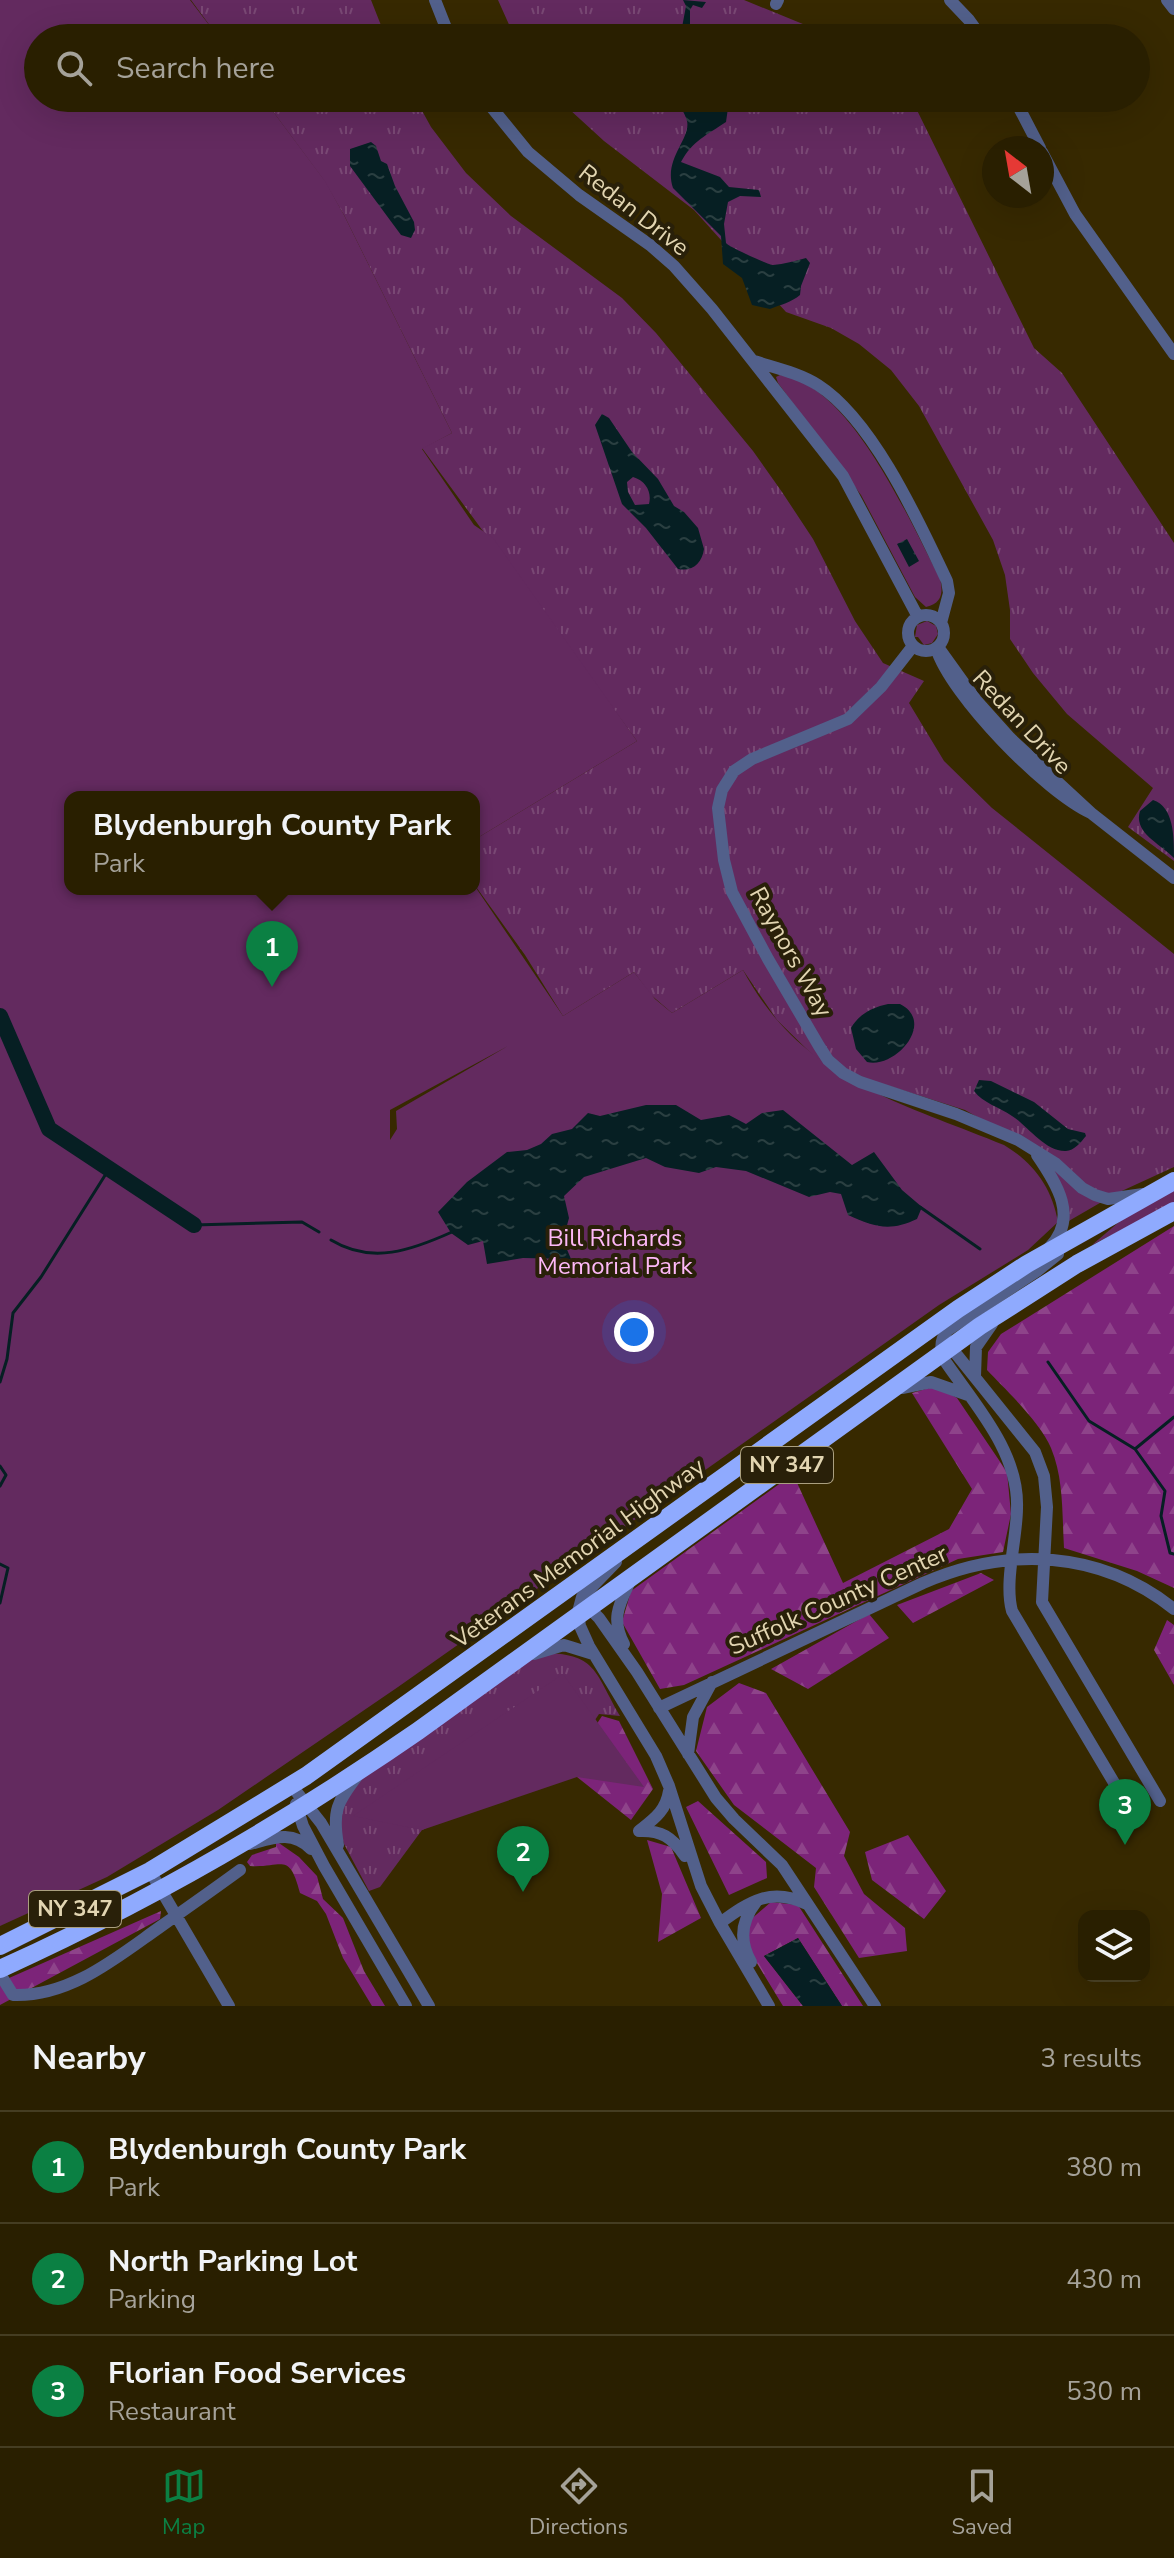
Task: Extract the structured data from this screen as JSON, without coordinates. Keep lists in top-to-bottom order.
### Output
{
  "streets": {
    "highway": ["NY 347", "Veterans Memorial Highway"],
    "street": ["Redan Drive", "Raynors Way", "Suffolk County Center"]
  },
  "crossings": [
    ["Redan Drive", "Raynors Way"],
    ["Raynors Way", "Veterans Memorial Highway"]
  ],
  "parks": ["Bill Richards Memorial Park"],
  "north": "top left",
  "page": {
    "search": "Search here",
    "popup": ["Blydenburgh County Park", "Park"],
    "pins": ["1", "3", "2"],
    "heading": ["Nearby", "3 results"],
    "list": [
      {
        "mark": "1",
        "name": "Blydenburgh County Park",
        "note": "Park",
        "value": "380 m"
      },
      {
        "mark": "2",
        "name": "North Parking Lot",
        "note": "Parking",
        "value": "430 m"
      },
      {
        "mark": "3",
        "name": "Florian Food Services",
        "note": "Restaurant",
        "value": "530 m"
      }
    ],
    "nav": ["Map", "Directions", "Saved"]
  }
}
